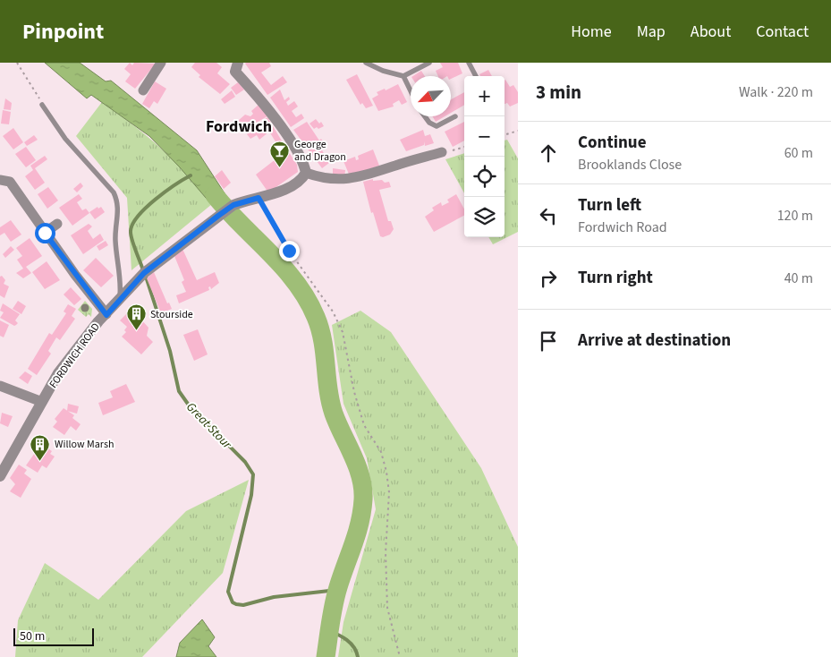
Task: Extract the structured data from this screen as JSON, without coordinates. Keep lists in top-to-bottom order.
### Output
{
  "streets": {
    "street": ["FORDWICH ROAD"]
  },
  "districts": ["Fordwich"],
  "water": ["Great Stour"],
  "places": {
    "bar": ["George and Dragon"],
    "building": ["Stourside", "Willow Marsh"]
  },
  "scale_bar": "50 m",
  "north": "bottom left",
  "page": {
    "header": "Pinpoint",
    "nav": [
      "Home",
      "Map",
      "About",
      "Contact"
    ],
    "heading": ["3 min", "Walk · 220 m"],
    "map_buttons": ["+", "−"],
    "list": [
      ["Continue", "Brooklands Close", "60 m"],
      ["Turn left", "Fordwich Road", "120 m"],
      ["Turn right", "40 m"],
      "Arrive at destination"
    ],
    "scale": "50 m"
  }
}
